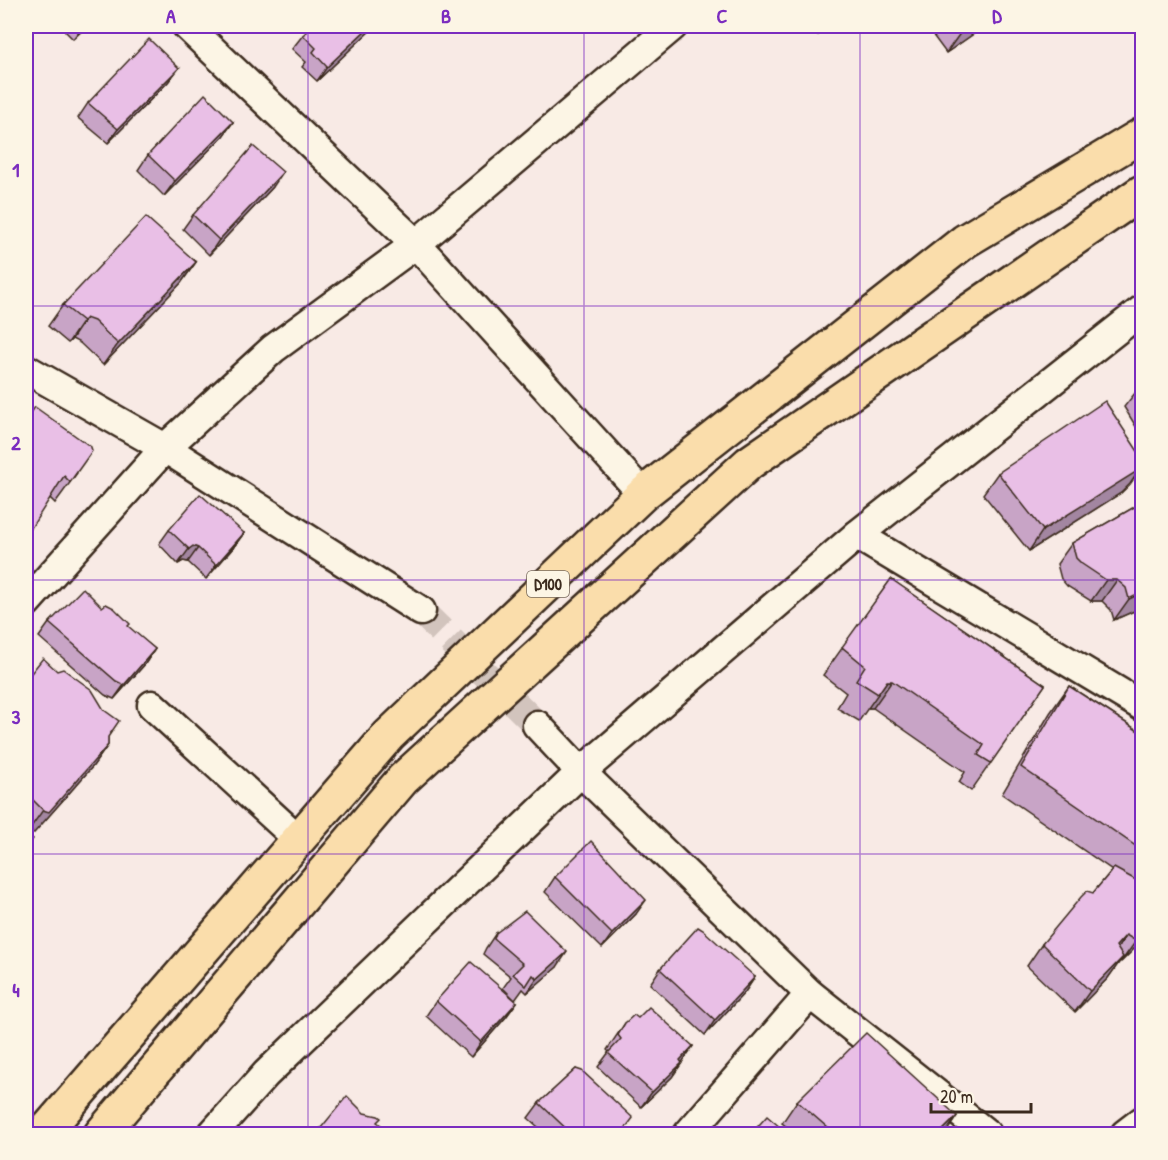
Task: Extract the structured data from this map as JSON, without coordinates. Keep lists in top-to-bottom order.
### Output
{
  "streets": {
    "highway": ["D100"]
  },
  "scale_bar": "20 m",
  "grid": {
    "columns": [
      "A",
      "B",
      "C",
      "D"
    ],
    "rows": [
      "1",
      "2",
      "3",
      "4"
    ]
  }
}
